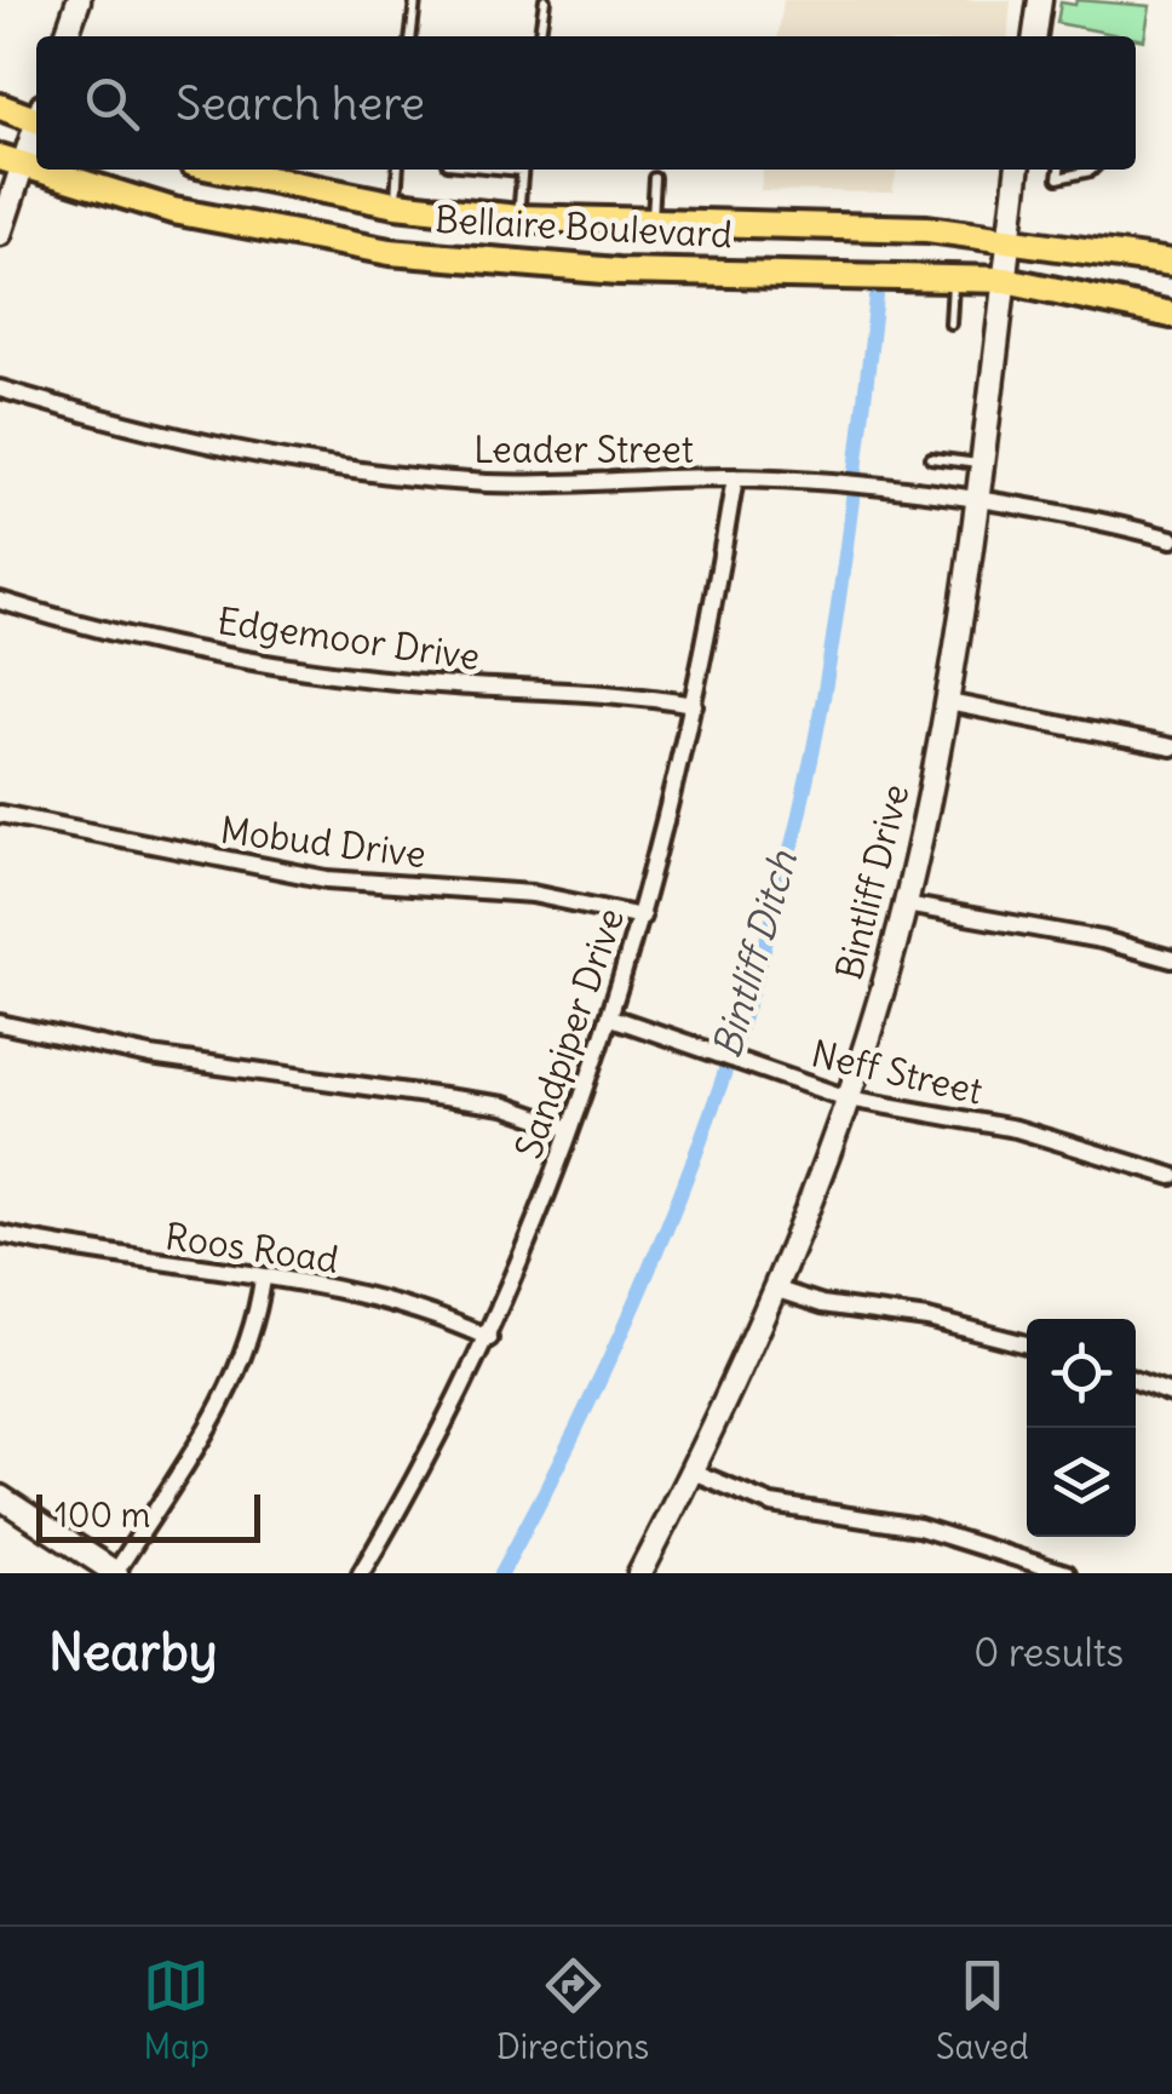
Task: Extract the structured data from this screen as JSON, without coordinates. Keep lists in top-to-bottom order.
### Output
{
  "streets": {
    "main road": ["Bellaire Boulevard"],
    "street": [
      "Leader Street",
      "Edgemoor Drive",
      "Mobud Drive",
      "Bintliff Drive",
      "Sandpiper Drive",
      "Neff Street",
      "Roos Road"
    ]
  },
  "crossings": [
    ["Bellaire Boulevard", "Bintliff Drive"],
    ["Leader Street", "Bintliff Drive"],
    ["Leader Street", "Sandpiper Drive"],
    ["Edgemoor Drive", "Sandpiper Drive"],
    ["Mobud Drive", "Sandpiper Drive"],
    ["Bintliff Drive", "Neff Street"],
    ["Sandpiper Drive", "Neff Street"],
    ["Sandpiper Drive", "Roos Road"]
  ],
  "water": ["Bintliff Ditch"],
  "scale_bar": "100 m",
  "page": {
    "search": "Search here",
    "scale": "100 m",
    "heading": ["Nearby", "0 results"],
    "nav": ["Map", "Directions", "Saved"]
  }
}
